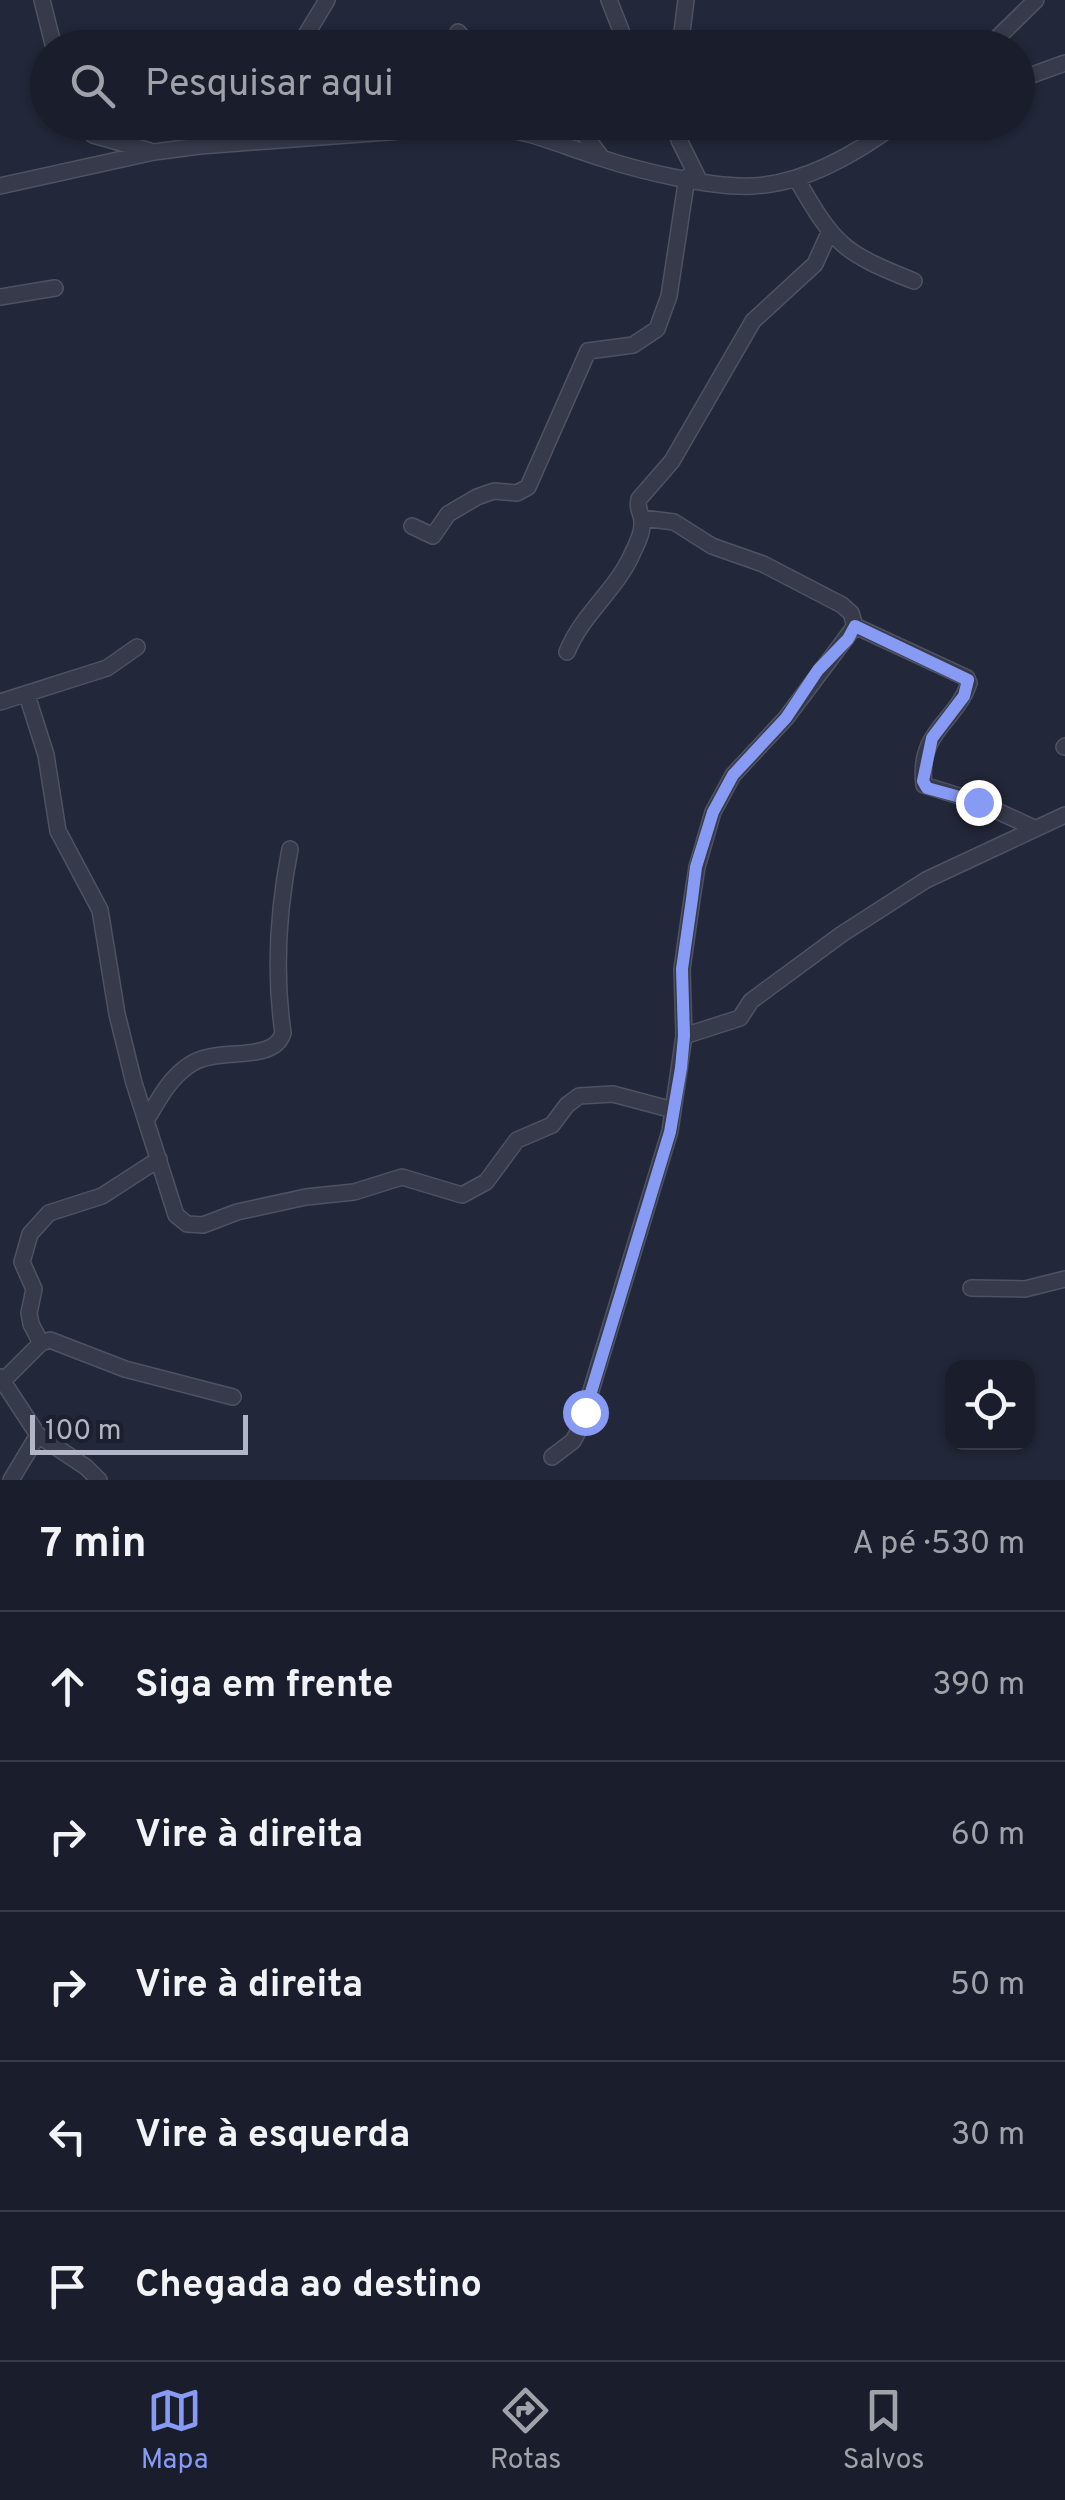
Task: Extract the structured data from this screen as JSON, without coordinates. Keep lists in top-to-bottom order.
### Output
{
  "scale_bar": "100 m",
  "page": {
    "search": "Pesquisar aqui",
    "scale": "100 m",
    "heading": ["7 min", "A pé · 530 m"],
    "list": [
      ["Siga em frente", "390 m"],
      ["Vire à direita", "60 m"],
      ["Vire à direita", "50 m"],
      ["Vire à esquerda", "30 m"],
      "Chegada ao destino"
    ],
    "nav": ["Mapa", "Rotas", "Salvos"]
  }
}
